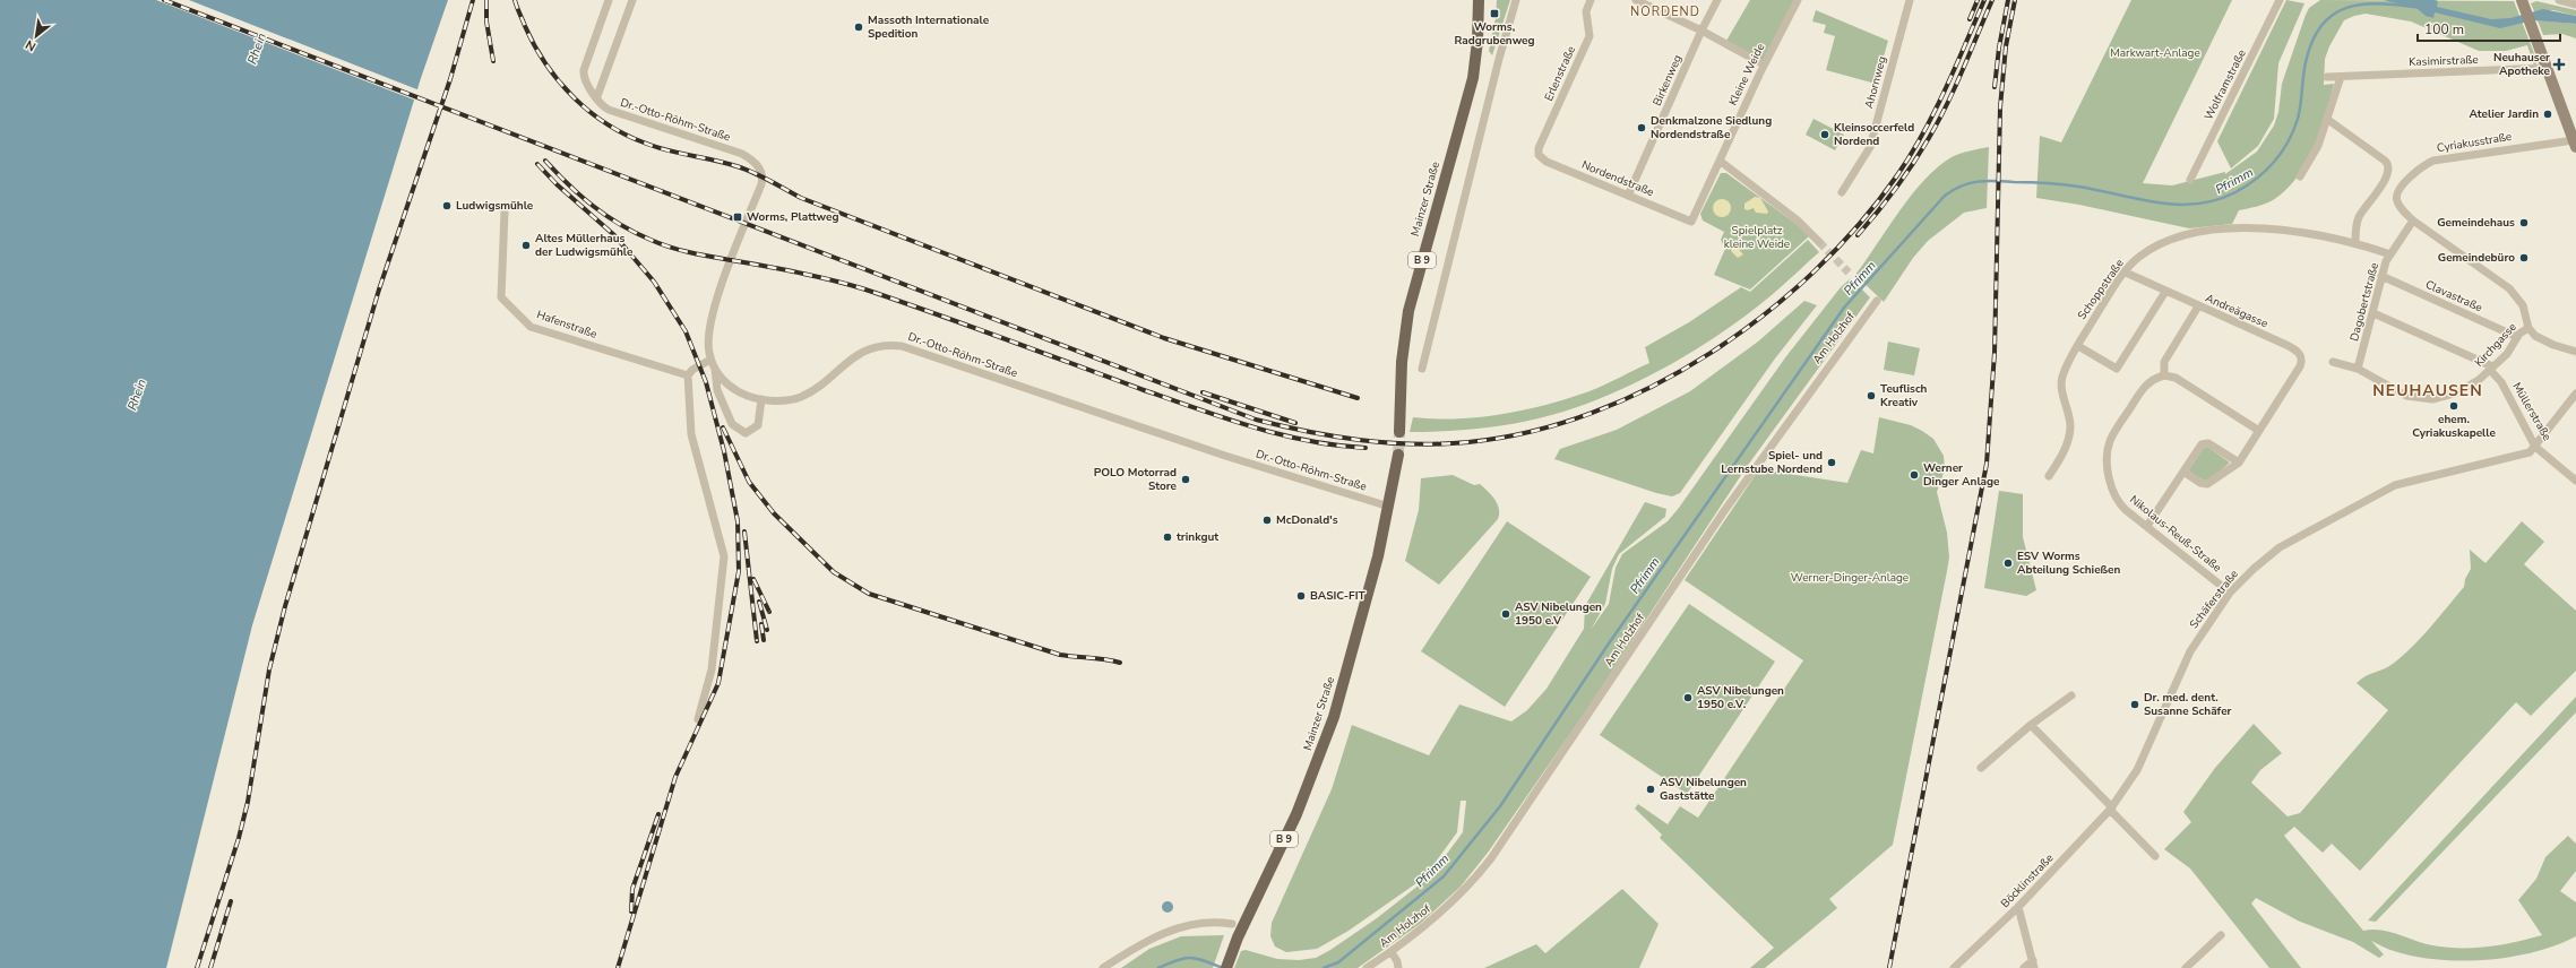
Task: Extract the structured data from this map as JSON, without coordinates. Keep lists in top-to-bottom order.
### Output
{
  "streets": {
    "main road": ["Mainzer Straße", "B 9"],
    "street": [
      "Kasimirstraße",
      "Erlenstraße",
      "Kleine Weide",
      "Birkenweg",
      "Ahornweg",
      "Wolframstraße",
      "Dr.-Otto-Röhm-Straße",
      "Cyriakusstraße",
      "Nordendstraße",
      "Schoppstraße",
      "Clavastraße",
      "Dagobertstraße",
      "Andreägasse",
      "Hafenstraße",
      "Am Holzhof",
      "Kirchgasse",
      "Müllerstraße",
      "Nikolaus-Reuß-Straße",
      "Schäferstraße",
      "Böcklinstraße"
    ]
  },
  "crossings": [
    ["Erlenstraße", "Nordendstraße"],
    ["Kleine Weide", "Nordendstraße"],
    ["Birkenweg", "Nordendstraße"],
    ["Dr.-Otto-Röhm-Straße", "Mainzer Straße"],
    ["Cyriakusstraße", "Dagobertstraße"],
    ["Cyriakusstraße", "Kirchgasse"],
    ["Schoppstraße", "Dagobertstraße"],
    ["Schoppstraße", "Andreägasse"],
    ["Clavastraße", "Dagobertstraße"],
    ["Clavastraße", "Kirchgasse"],
    ["Dagobertstraße", "Kirchgasse"],
    ["Dagobertstraße", "Müllerstraße"],
    ["Kirchgasse", "Müllerstraße"],
    ["Müllerstraße", "Schäferstraße"],
    ["Nikolaus-Reuß-Straße", "Schäferstraße"],
    ["Schäferstraße", "Böcklinstraße"]
  ],
  "districts": ["NORDEND", "NEUHAUSEN"],
  "water": ["Rhein", "Pfrimm"],
  "parks": ["Markwart-Anlage", "Spielplatz kleine Weide", "Werner-Dinger-Anlage"],
  "places": {
    "transit": ["Worms, Radgrubenweg", "Worms, Plattweg"],
    "other": [
      "Massoth Internationale Spedition",
      "Atelier Jardin",
      "Denkmalzone Siedlung Nordendstraße",
      "Kleinsoccerfeld Nordend",
      "Ludwigsmühle",
      "Gemeindehaus",
      "Altes Müllerhaus der Ludwigsmühle",
      "Gemeindebüro",
      "Teuflisch Kreativ",
      "ehem. Cyriakuskapelle",
      "Spiel- und Lernstube Nordend",
      "Werner Dinger Anlage",
      "POLO Motorrad Store",
      "McDonald's",
      "trinkgut",
      "ESV Worms Abteilung Schießen",
      "BASIC-FIT",
      "ASV Nibelungen 1950 e.V",
      "ASV Nibelungen 1950 e.V.",
      "Dr. med. dent. Susanne Schäfer",
      "ASV Nibelungen Gaststätte"
    ],
    "health": ["Neuhauser Apotheke"]
  },
  "scale_bar": "100 m",
  "north": "bottom left"
}
